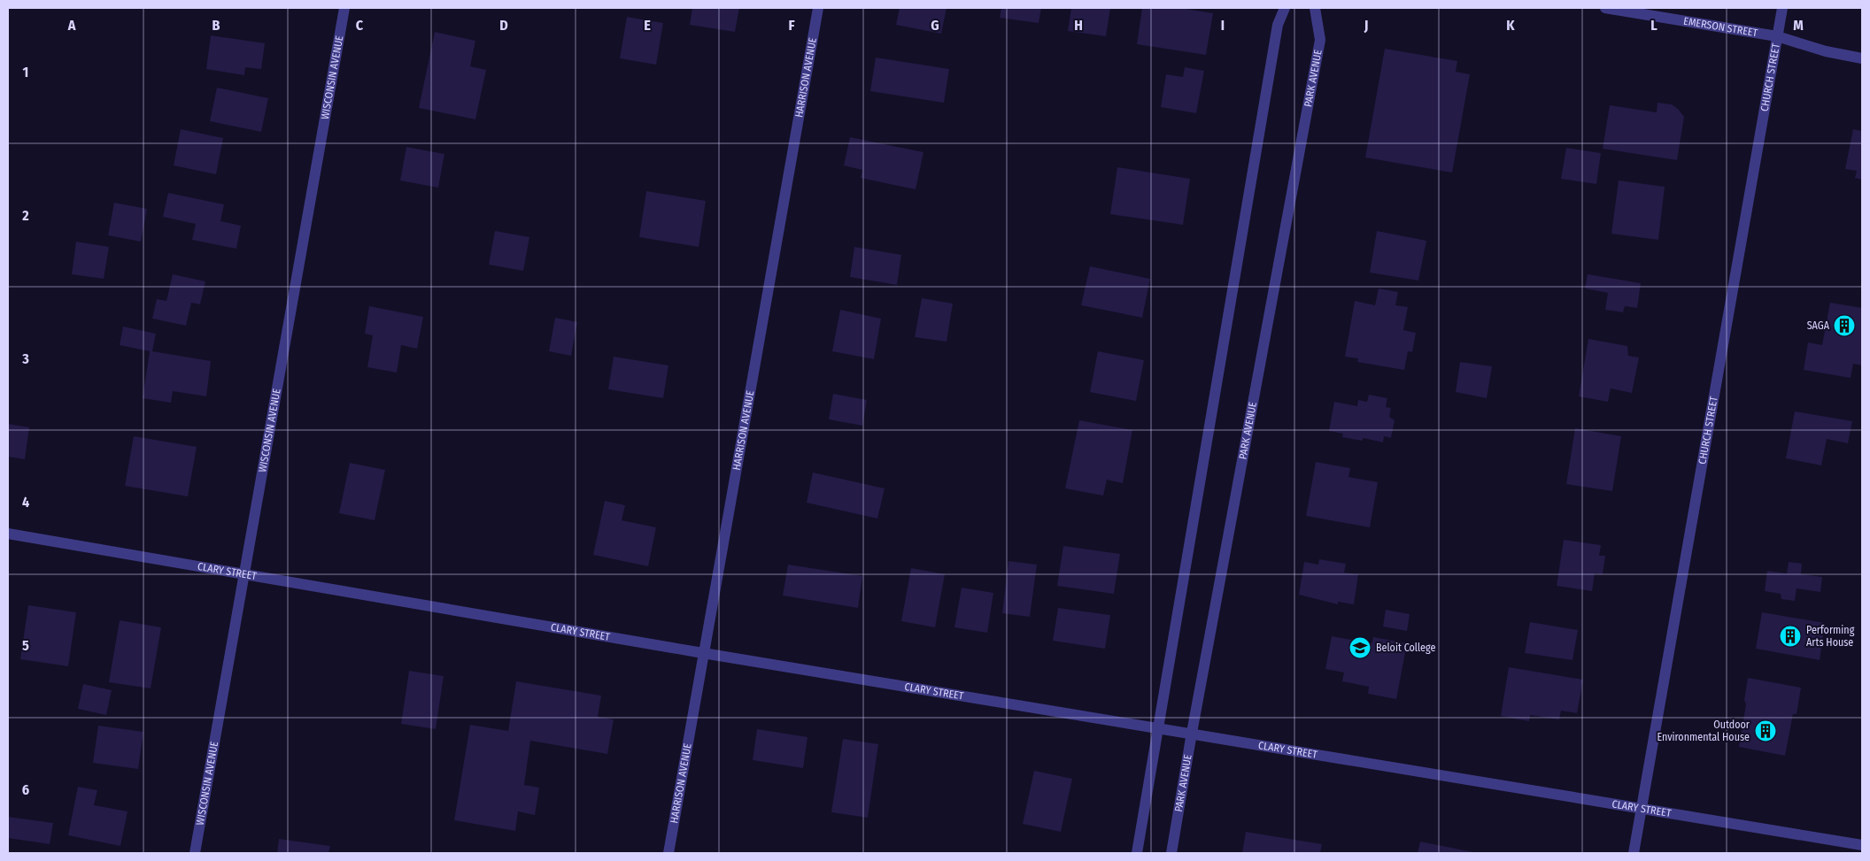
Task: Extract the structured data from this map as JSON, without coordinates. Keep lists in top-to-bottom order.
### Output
{
  "streets": {
    "street": [
      "EMERSON STREET",
      "WISCONSIN AVENUE",
      "HARRISON AVENUE",
      "PARK AVENUE",
      "CHURCH STREET",
      "CLARY STREET"
    ]
  },
  "crossings": [
    ["EMERSON STREET", "CHURCH STREET"],
    ["WISCONSIN AVENUE", "CLARY STREET"],
    ["HARRISON AVENUE", "CLARY STREET"],
    ["PARK AVENUE", "CLARY STREET"],
    ["CHURCH STREET", "CLARY STREET"]
  ],
  "places": {
    "building": ["SAGA", "Performing Arts House", "Outdoor Environmental House"],
    "school or university": ["Beloit College"]
  },
  "grid": {
    "columns": [
      "A",
      "B",
      "C",
      "D",
      "E",
      "F",
      "G",
      "H",
      "I",
      "J",
      "K",
      "L",
      "M"
    ],
    "rows": [
      "1",
      "2",
      "3",
      "4",
      "5",
      "6"
    ]
  }
}
